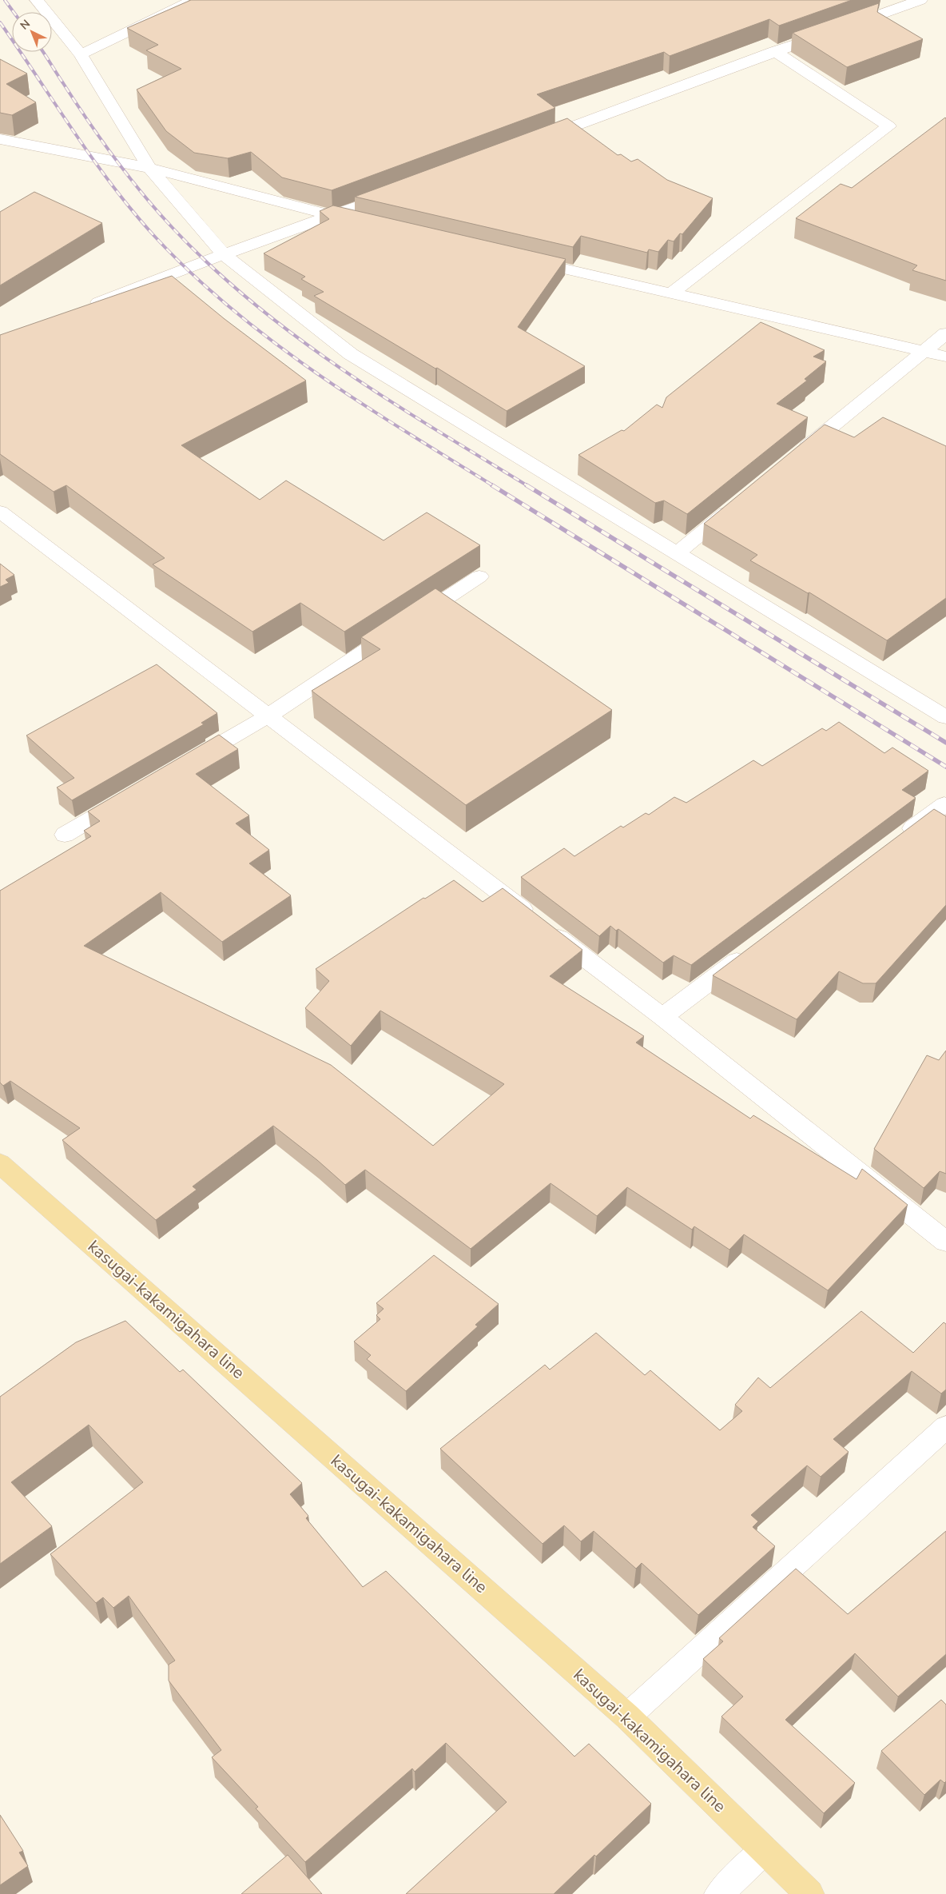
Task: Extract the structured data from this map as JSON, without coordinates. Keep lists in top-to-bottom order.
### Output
{
  "streets": {
    "main road": ["kasugai-kakamigahara line"]
  },
  "north": "top left"
}
